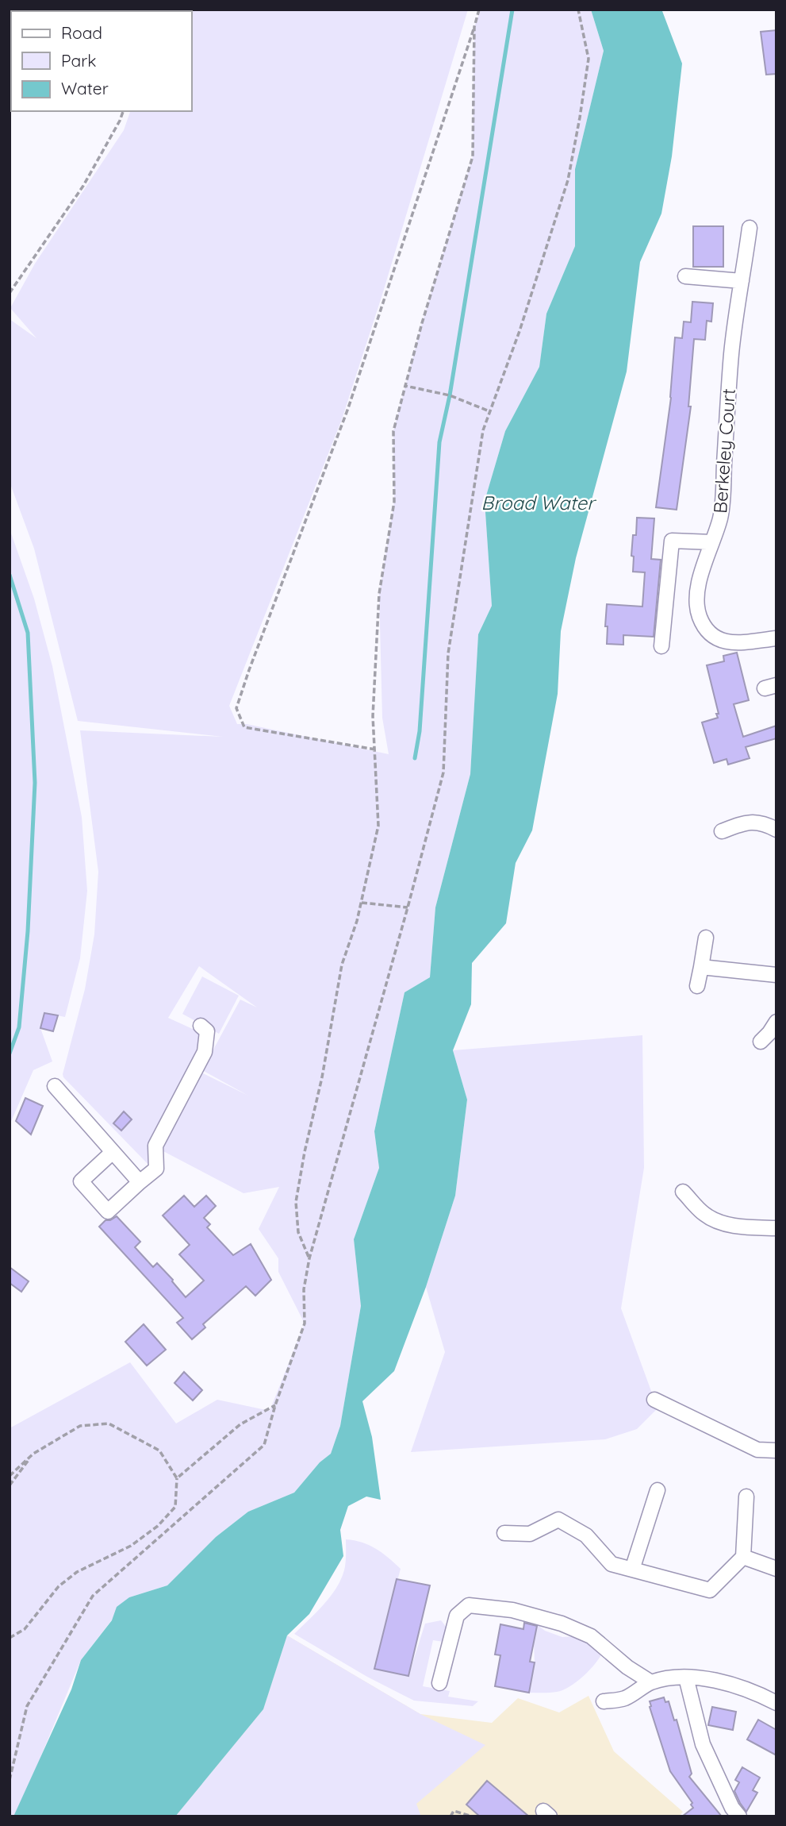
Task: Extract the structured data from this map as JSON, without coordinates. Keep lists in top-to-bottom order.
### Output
{
  "streets": {
    "street": ["Berkeley Court"]
  },
  "water": ["Broad Water"],
  "legend": ["Road", "Park", "Water"]
}
